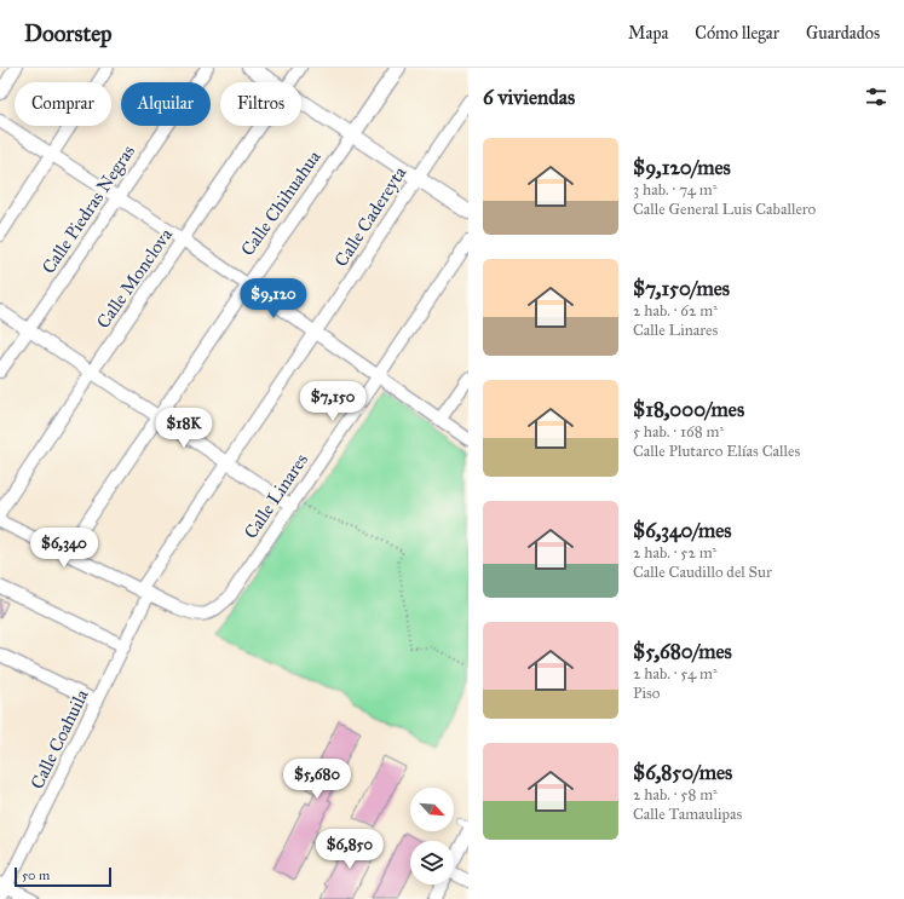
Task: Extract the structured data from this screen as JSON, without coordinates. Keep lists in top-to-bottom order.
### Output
{
  "streets": {
    "street": [
      "Calle Chihuahua",
      "Calle Piedras Negras",
      "Calle Cadereyta",
      "Calle Monclova",
      "Calle Linares",
      "Calle Coahuila"
    ]
  },
  "crossings": [
    ["Calle Cadereyta", "Calle Linares"],
    ["Calle Cadereyta", "Calle Coahuila"],
    ["Calle Linares", "Calle Coahuila"]
  ],
  "scale_bar": "50 m",
  "north": "bottom right",
  "page": {
    "header": "Doorstep",
    "nav": ["Mapa", "Cómo llegar", "Guardados"],
    "heading": "6 viviendas",
    "chip": ["Comprar", "Alquilar", "Filtros"],
    "list": [
      {
        "name": "$9,120/mes",
        "note": "3 hab. · 74 m² · Calle General Luis Caballero"
      },
      {
        "name": "$7,150/mes",
        "note": "2 hab. · 62 m² · Calle Linares"
      },
      {
        "name": "$18,000/mes",
        "note": "5 hab. · 168 m² · Calle Plutarco Elías Calles"
      },
      {
        "name": "$6,340/mes",
        "note": "2 hab. · 52 m² · Calle Caudillo del Sur"
      },
      {
        "name": "$5,680/mes",
        "note": "2 hab. · 54 m² · Piso"
      },
      {
        "name": "$6,850/mes",
        "note": "2 hab. · 58 m² · Calle Tamaulipas"
      }
    ],
    "price": [
      "$9,120",
      "$7,150",
      "$18K",
      "$6,340",
      "$5,680",
      "$6,850"
    ],
    "scale": "50 m"
  }
}
